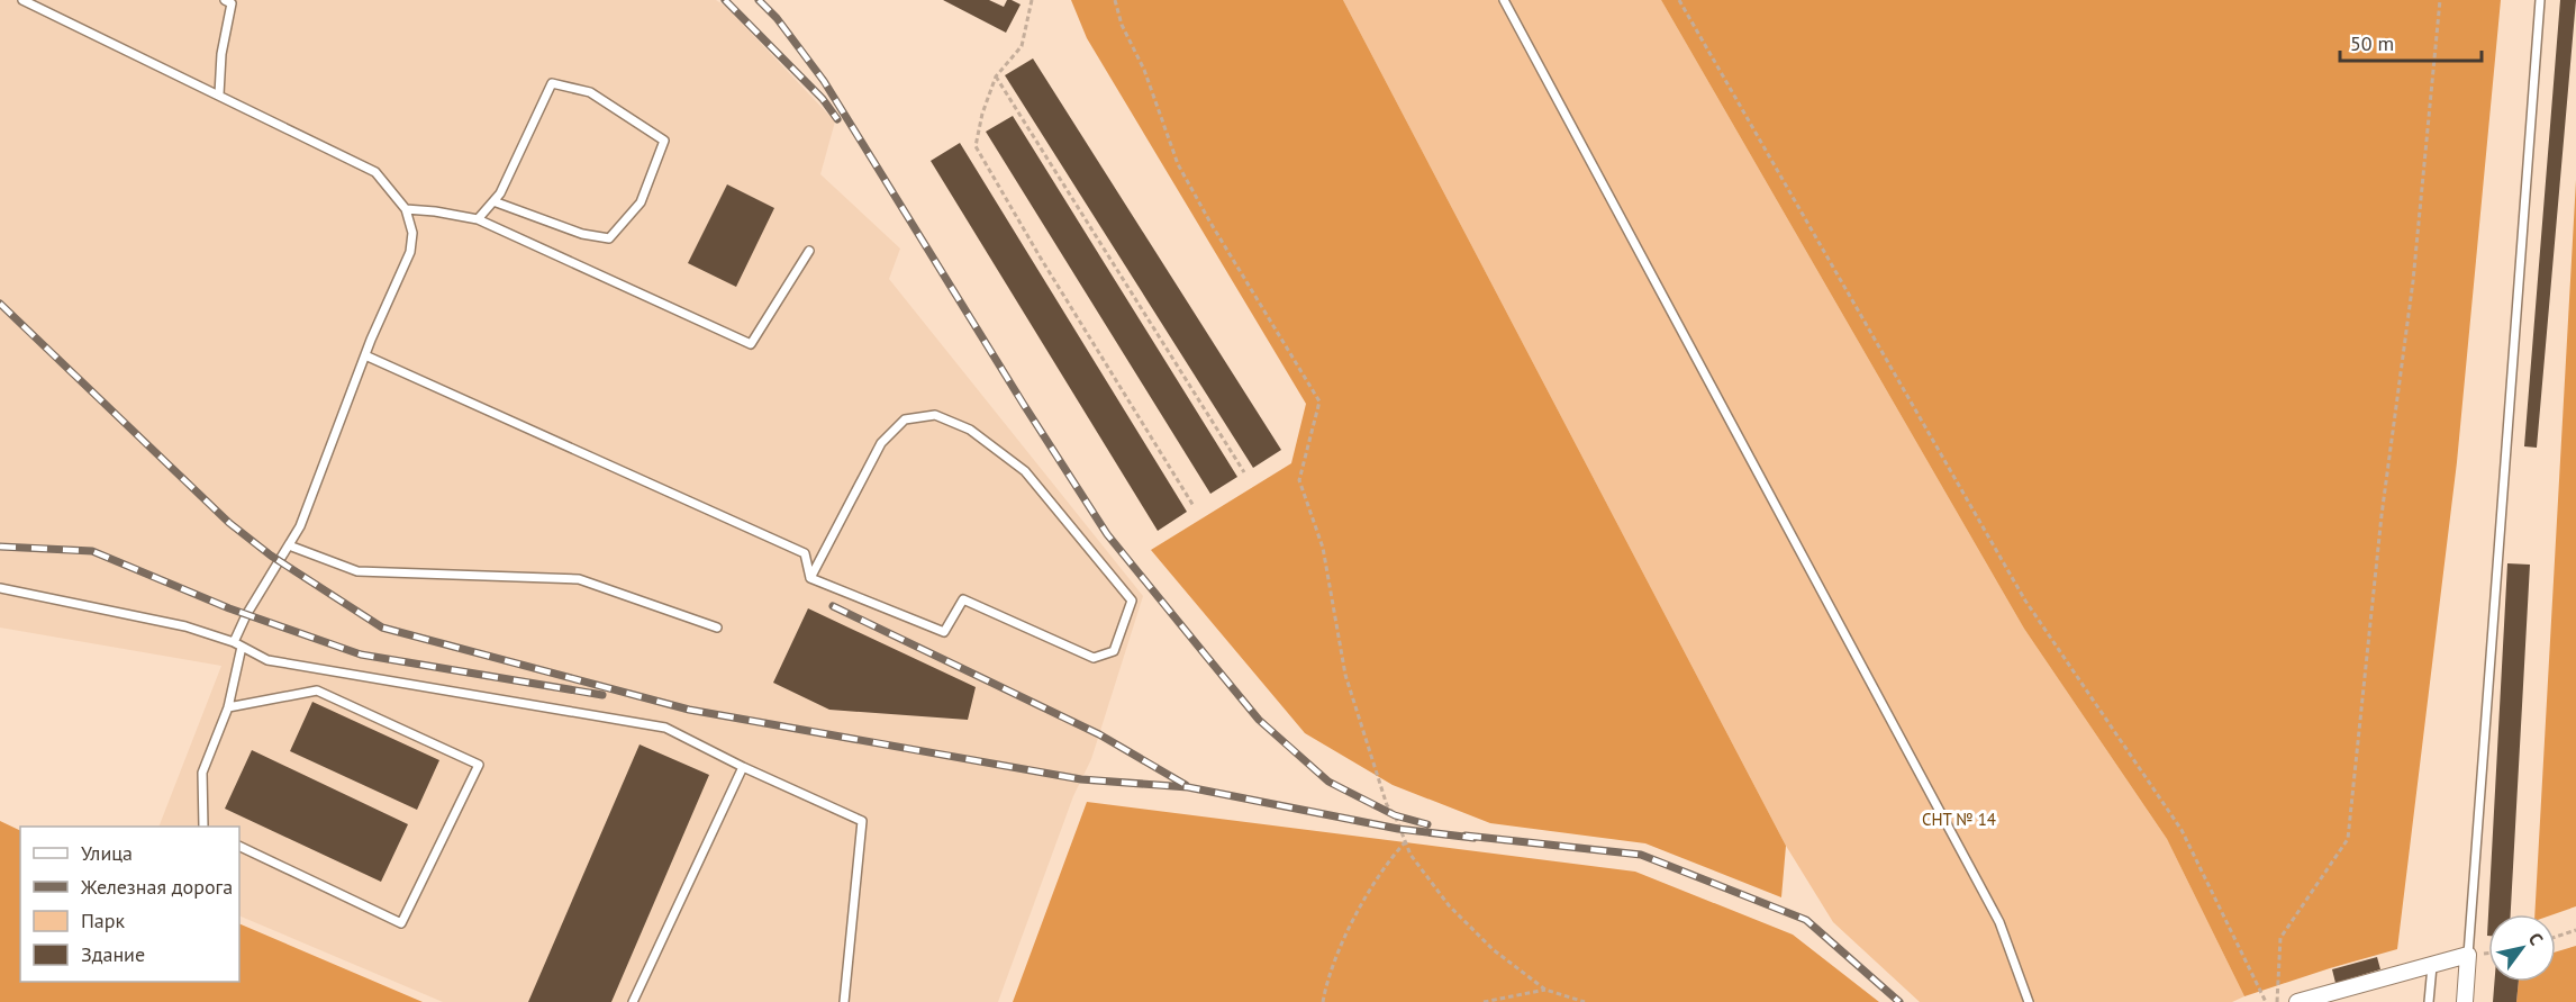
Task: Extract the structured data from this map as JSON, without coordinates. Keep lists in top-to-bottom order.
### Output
{
  "parks": ["СНТ № 14"],
  "legend": [
    "Улица",
    "Железная дорога",
    "Парк",
    "Здание"
  ],
  "scale_bar": "50 m",
  "north": "top right"
}
